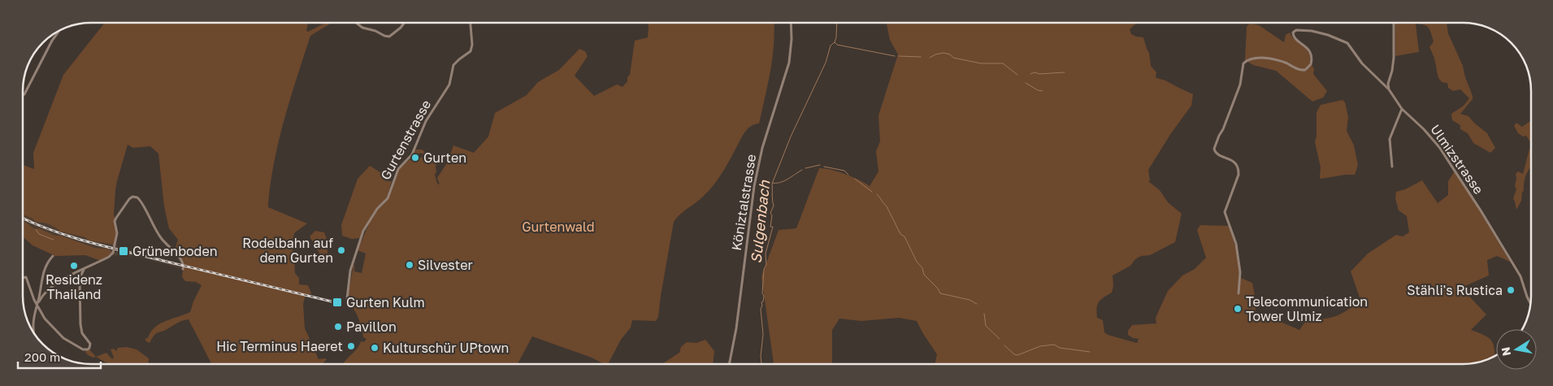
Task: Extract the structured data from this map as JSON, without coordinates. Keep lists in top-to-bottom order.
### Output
{
  "streets": {
    "street": ["Gurtenstrasse", "Ulmizstrasse", "Köniztalstrasse"]
  },
  "water": ["Sulgenbach"],
  "parks": ["Gurtenwald"],
  "places": {
    "other": [
      "Gurten",
      "Rodelbahn auf dem Gurten",
      "Silvester",
      "Residenz Thailand",
      "Stähli's Rustica",
      "Telecommunication Tower Ulmiz",
      "Pavillon",
      "Hic Terminus Haeret",
      "Kulturschür UPtown"
    ],
    "transit": ["Grünenboden", "Gurten Kulm"]
  },
  "scale_bar": "200 m",
  "north": "left"
}
